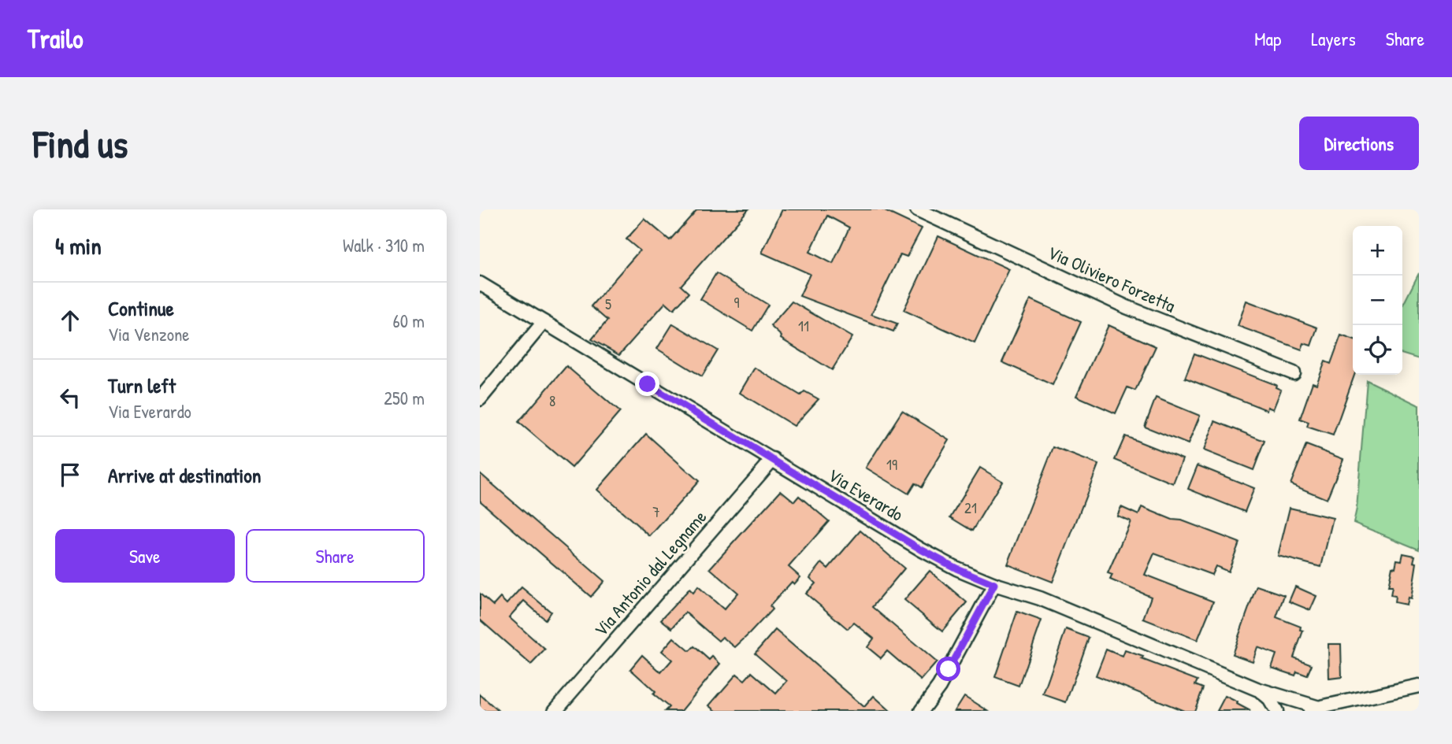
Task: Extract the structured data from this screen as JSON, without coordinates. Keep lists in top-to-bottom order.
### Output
{
  "streets": {
    "street": ["Via Oliviero Forzetta", "Via Everardo", "Via Antonio dal Legname"]
  },
  "crossings": [
    ["Via Everardo", "Via Antonio dal Legname"]
  ],
  "house_numbers": [
    "9",
    "5",
    "11",
    "8",
    "19",
    "21",
    "7"
  ],
  "page": {
    "header": "Trailo",
    "nav": ["Map", "Layers", "Share"],
    "buttons": [
      "Directions",
      ["Save", "Share"]
    ],
    "title": "Find us",
    "heading": ["4 min", "Walk · 310 m"],
    "map_buttons": ["+", "−"],
    "list": [
      ["Continue", "Via Venzone", "60 m"],
      ["Turn left", "Via Everardo", "250 m"],
      "Arrive at destination"
    ]
  }
}
